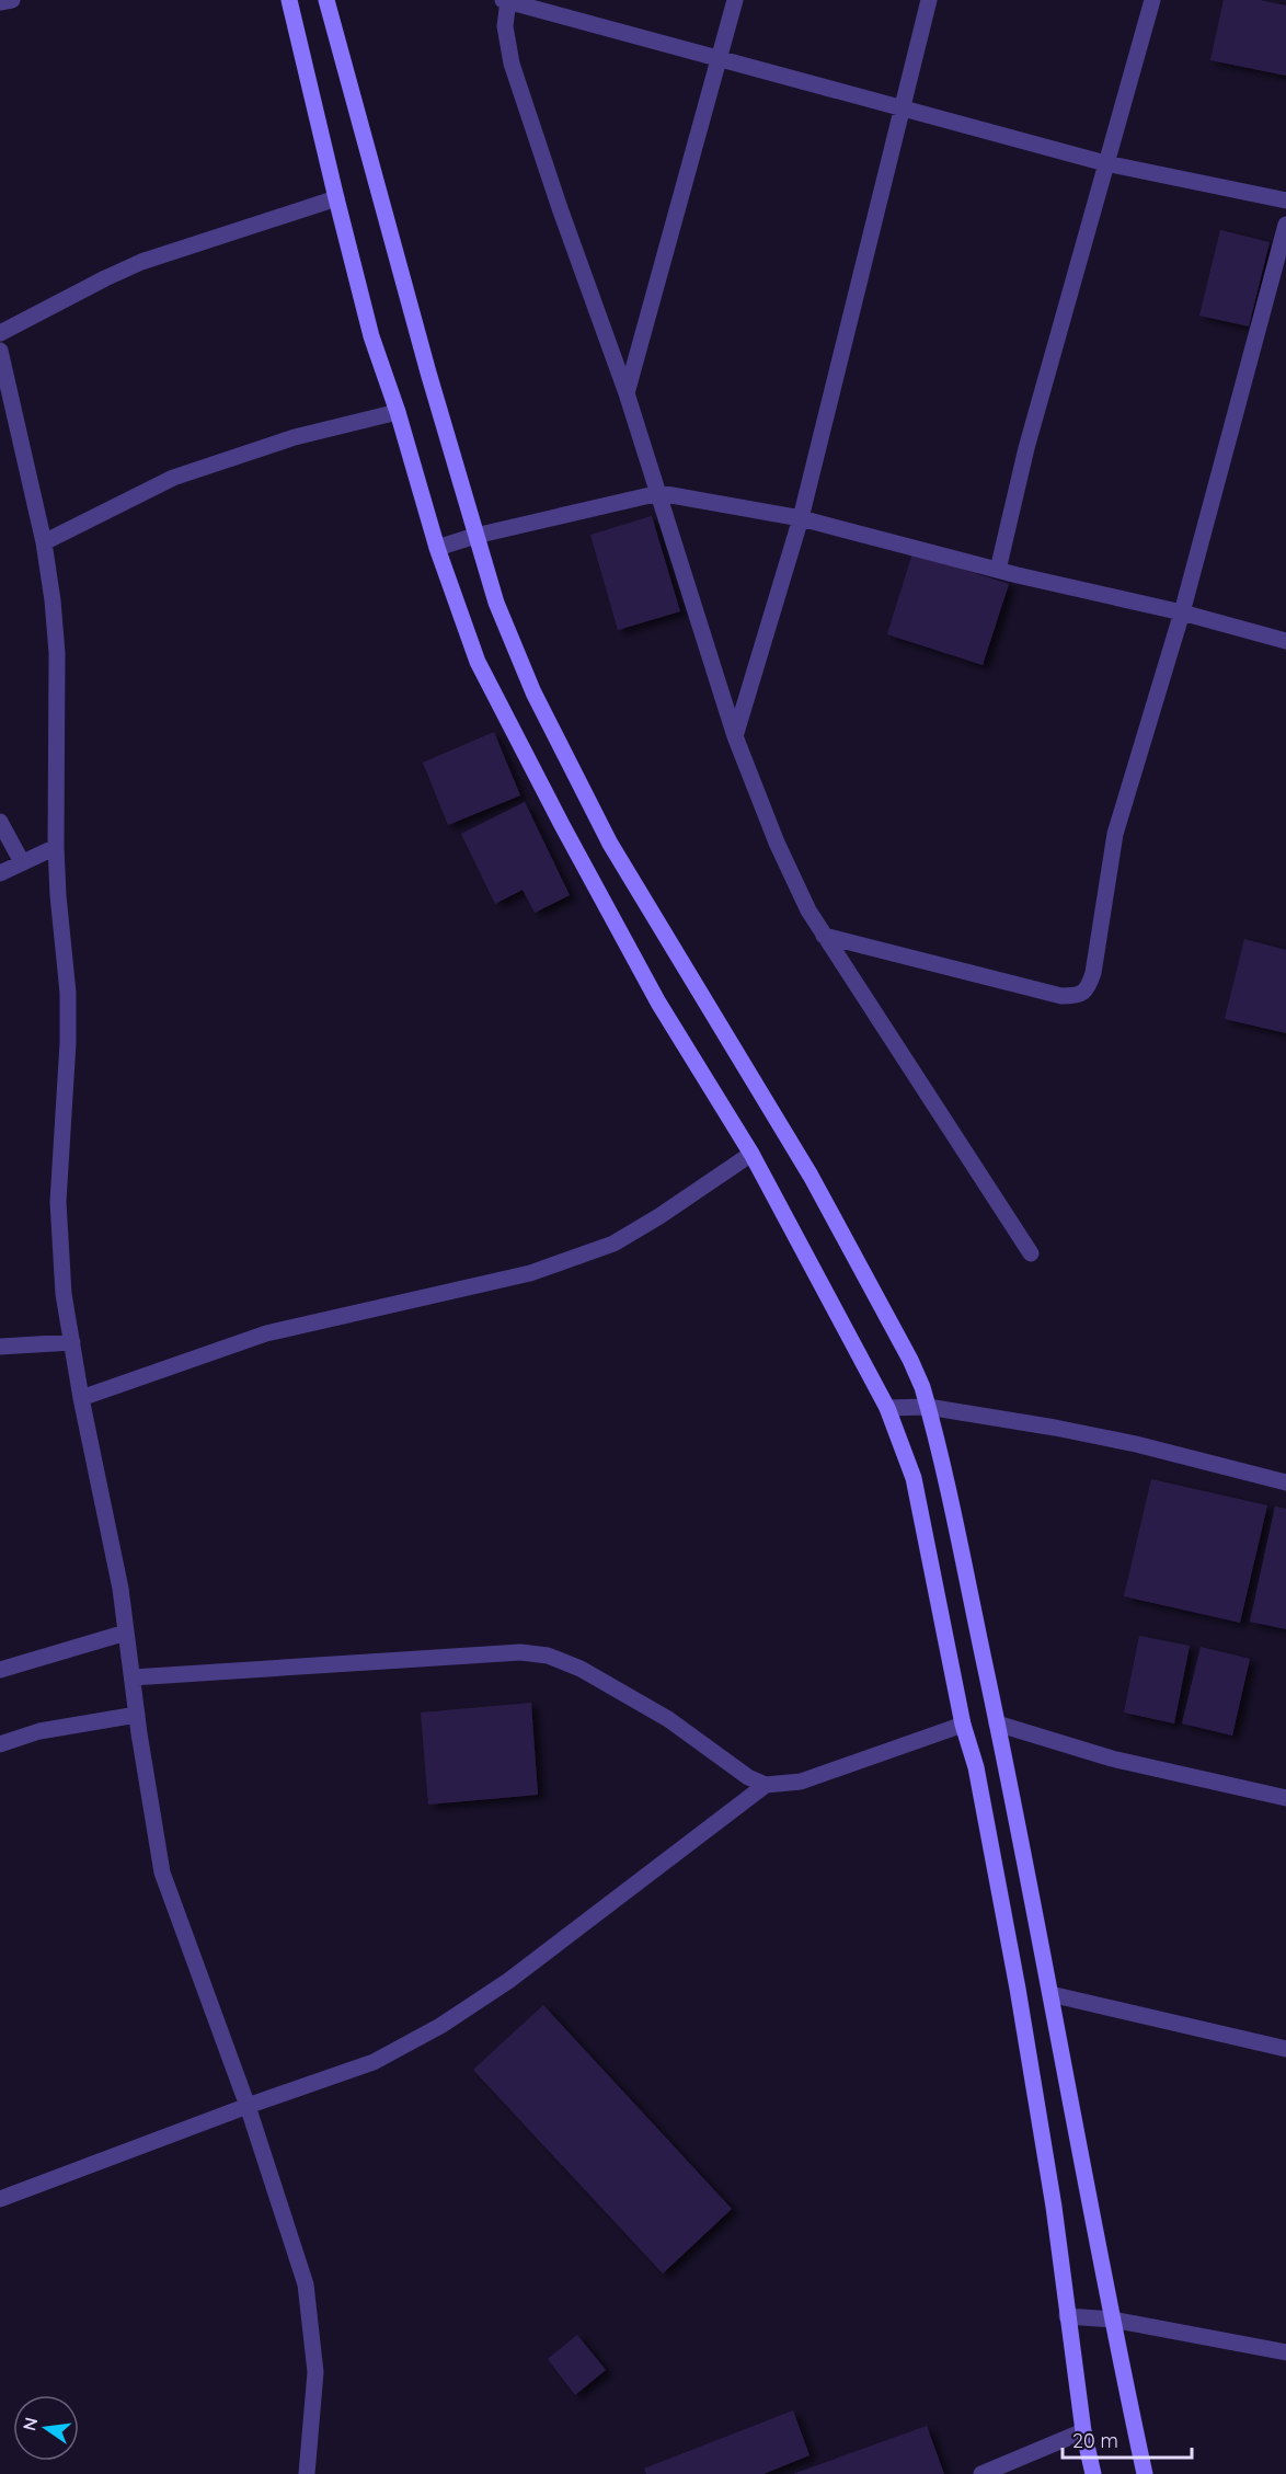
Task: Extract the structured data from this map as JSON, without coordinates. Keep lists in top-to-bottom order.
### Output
{
  "scale_bar": "20 m",
  "north": "left"
}
